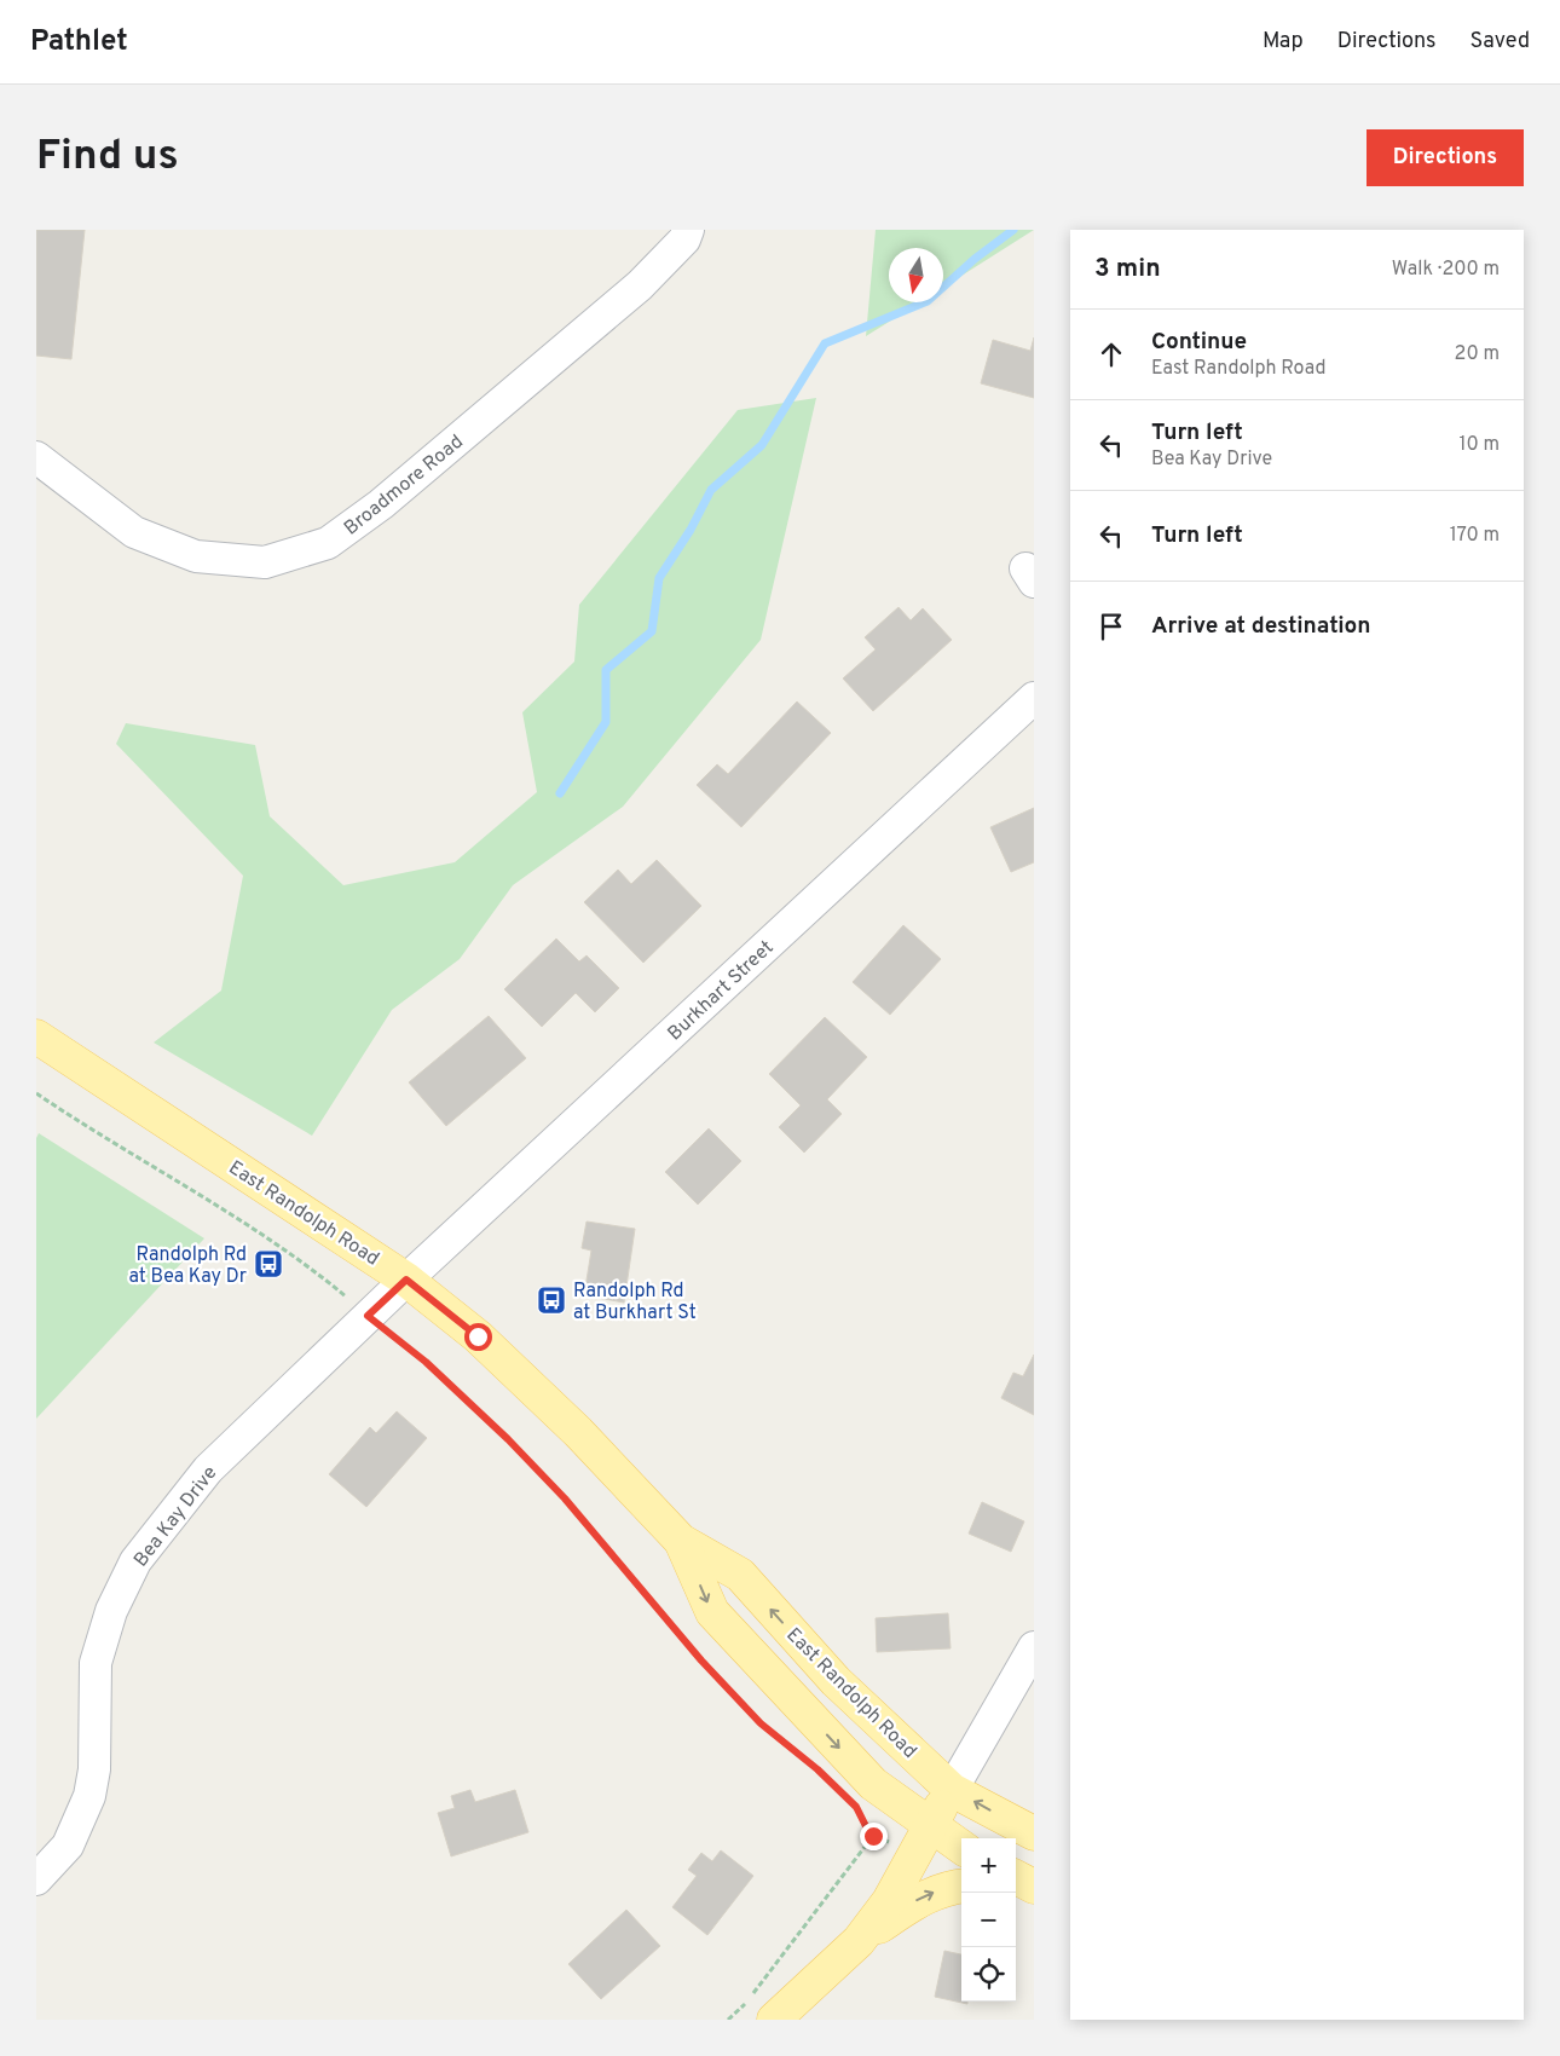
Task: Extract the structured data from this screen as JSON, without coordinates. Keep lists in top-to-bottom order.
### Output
{
  "streets": {
    "main road": ["East Randolph Road"],
    "street": ["Broadmore Road", "Burkhart Street", "Bea Kay Drive"]
  },
  "crossings": [
    ["Burkhart Street", "East Randolph Road"],
    ["Burkhart Street", "Bea Kay Drive"],
    ["East Randolph Road", "Bea Kay Drive"]
  ],
  "places": {
    "bus stop": ["Randolph Rd at Bea Kay Dr", "Randolph Rd at Burkhart St"]
  },
  "north": "bottom",
  "page": {
    "header": "Pathlet",
    "nav": ["Map", "Directions", "Saved"],
    "buttons": "Directions",
    "title": "Find us",
    "heading": ["3 min", "Walk · 200 m"],
    "list": [
      ["Continue", "East Randolph Road", "20 m"],
      ["Turn left", "Bea Kay Drive", "10 m"],
      ["Turn left", "170 m"],
      "Arrive at destination"
    ],
    "map_buttons": ["+", "−"]
  }
}
